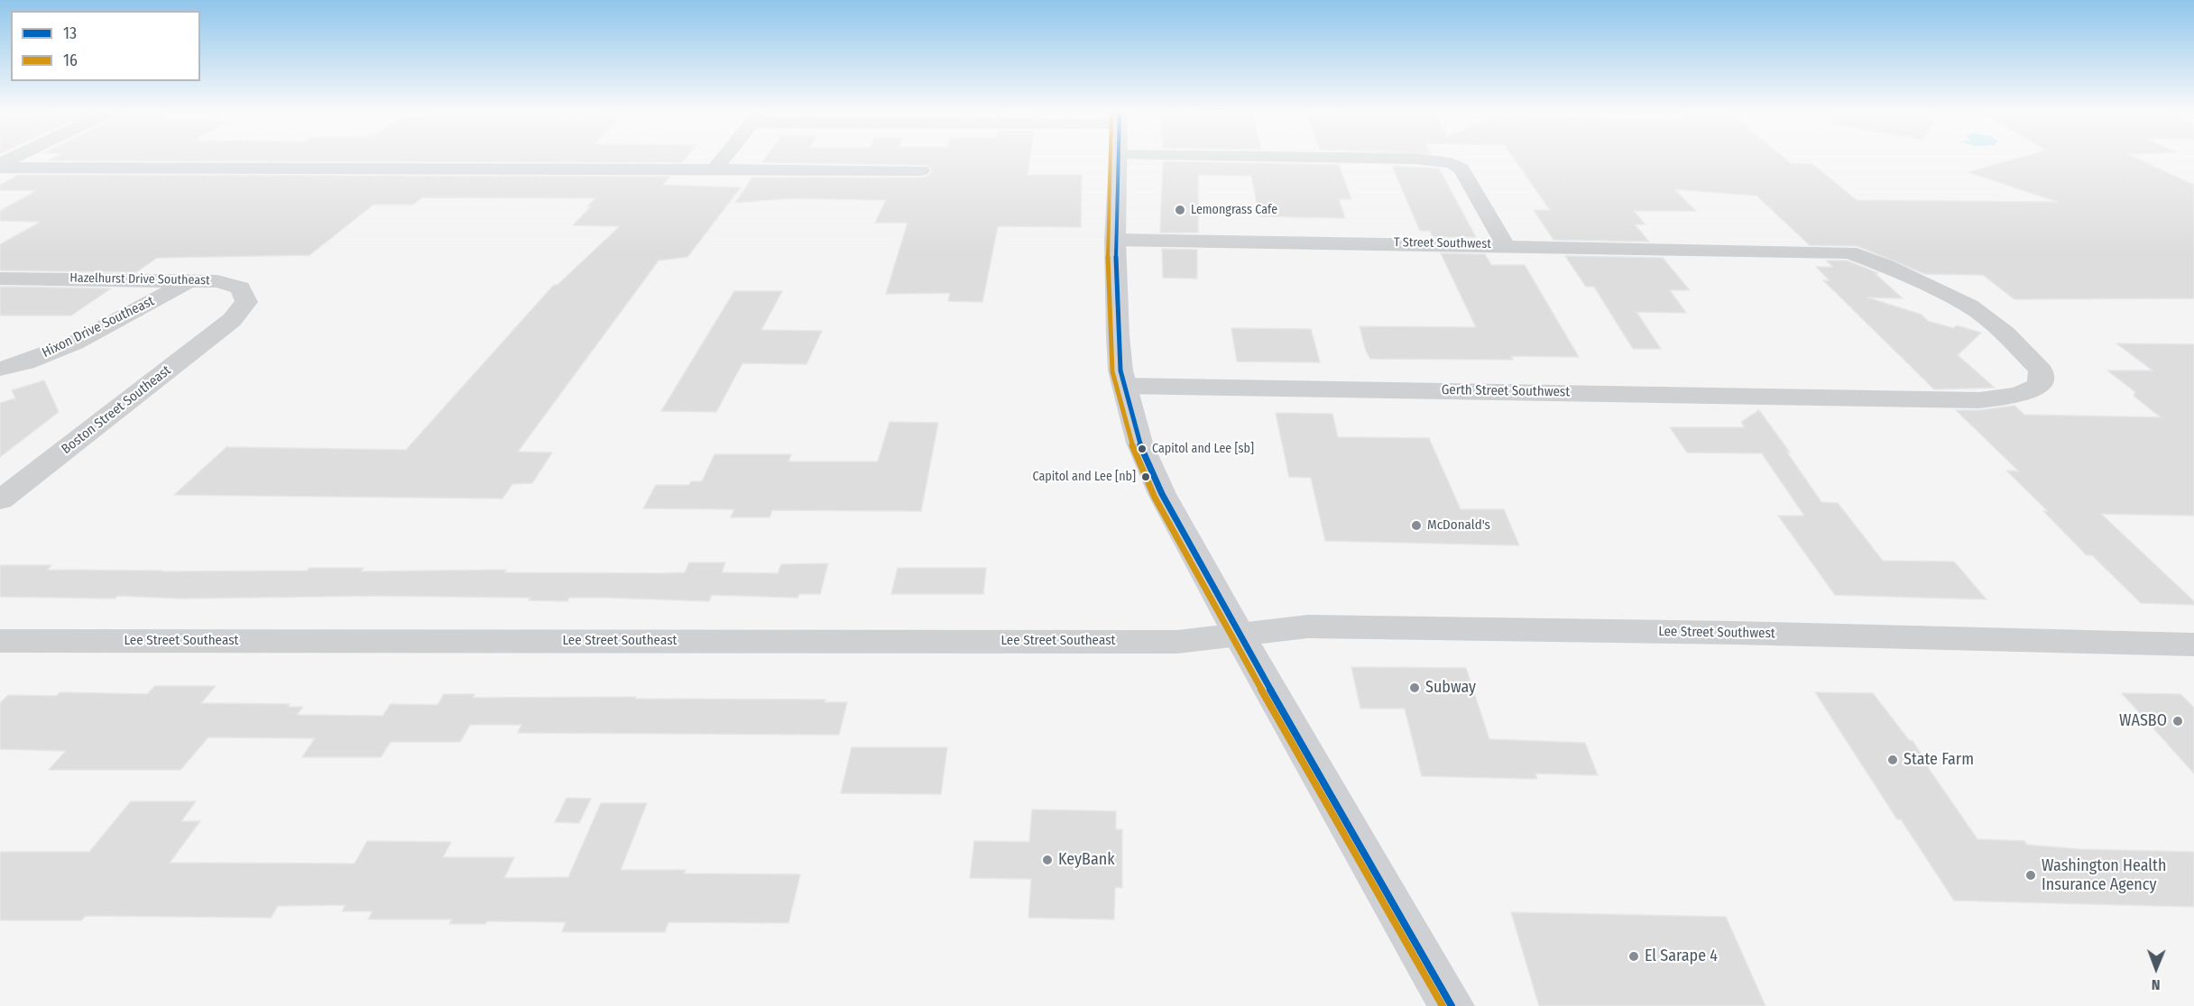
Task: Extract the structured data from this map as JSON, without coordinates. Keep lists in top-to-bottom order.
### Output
{
  "streets": {
    "street": [
      "T Street Southwest",
      "Hazelhurst Drive Southeast",
      "Hixon Drive Southeast",
      "Gerth Street Southwest",
      "Boston Street Southeast",
      "Lee Street Southwest",
      "Lee Street Southeast"
    ]
  },
  "crossings": [
    ["T Street Southwest", "Gerth Street Southwest"],
    ["Hazelhurst Drive Southeast", "Hixon Drive Southeast"],
    ["Hazelhurst Drive Southeast", "Boston Street Southeast"],
    ["Lee Street Southwest", "Lee Street Southeast"]
  ],
  "places": [
    "Lemongrass Cafe",
    "Capitol and Lee [sb]",
    "Capitol and Lee [nb]",
    "McDonald's",
    "Subway",
    "WASBO",
    "State Farm",
    "KeyBank",
    "Washington Health Insurance Agency",
    "El Sarape 4"
  ],
  "lines": ["transit line 13", "transit line 16"],
  "legend": ["13", "16"],
  "north": "bottom"
}
